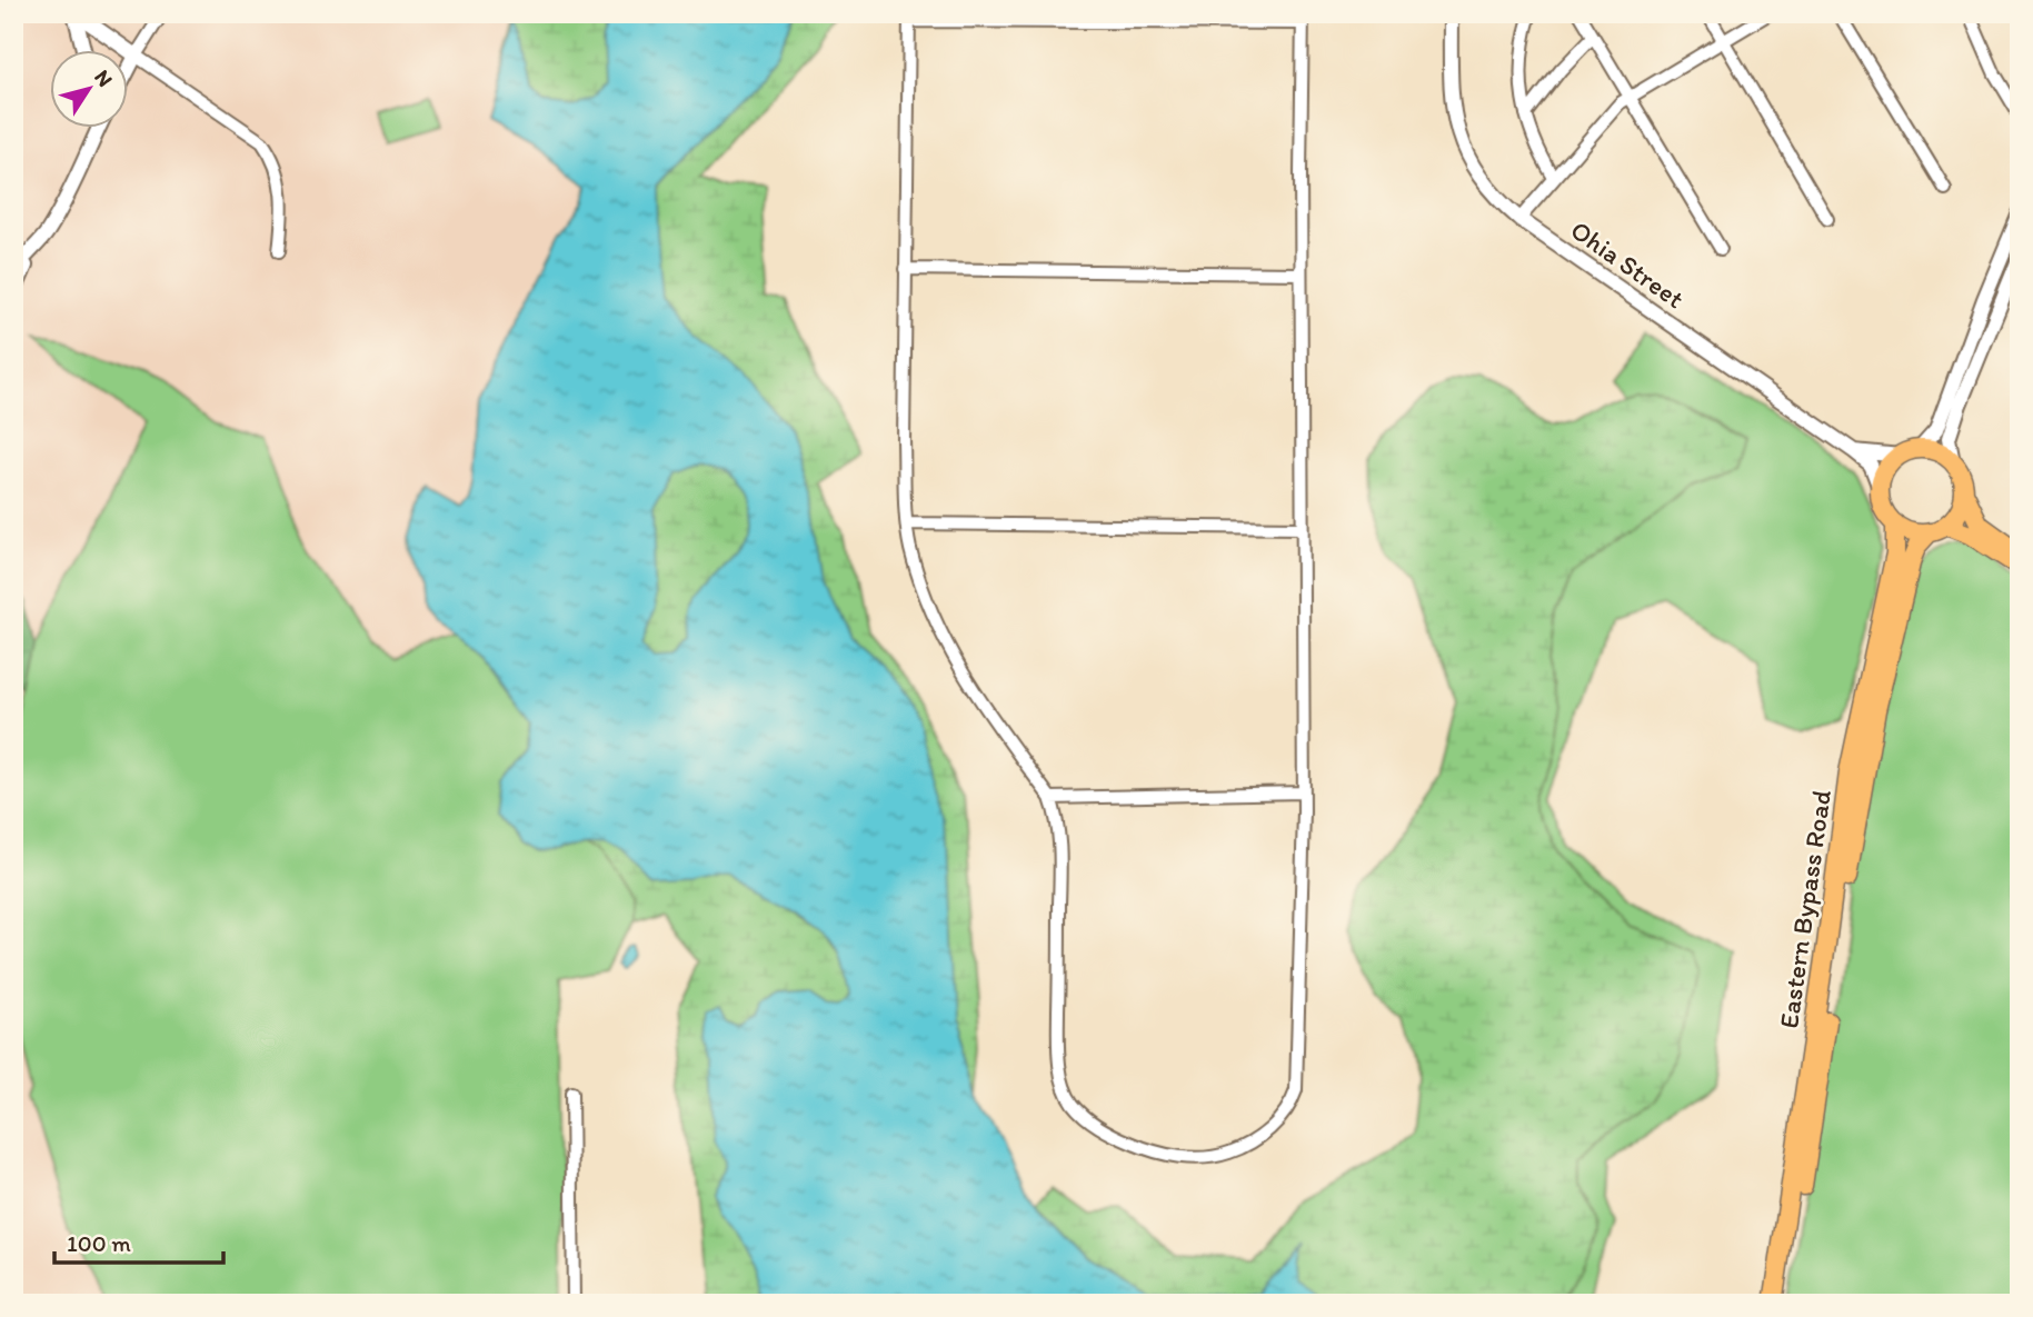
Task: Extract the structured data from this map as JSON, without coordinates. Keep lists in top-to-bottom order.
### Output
{
  "streets": {
    "main road": ["Eastern Bypass Road"],
    "street": ["Ohia Street"]
  },
  "crossings": [
    ["Ohia Street", "Eastern Bypass Road"]
  ],
  "scale_bar": "100 m",
  "north": "top right"
}
